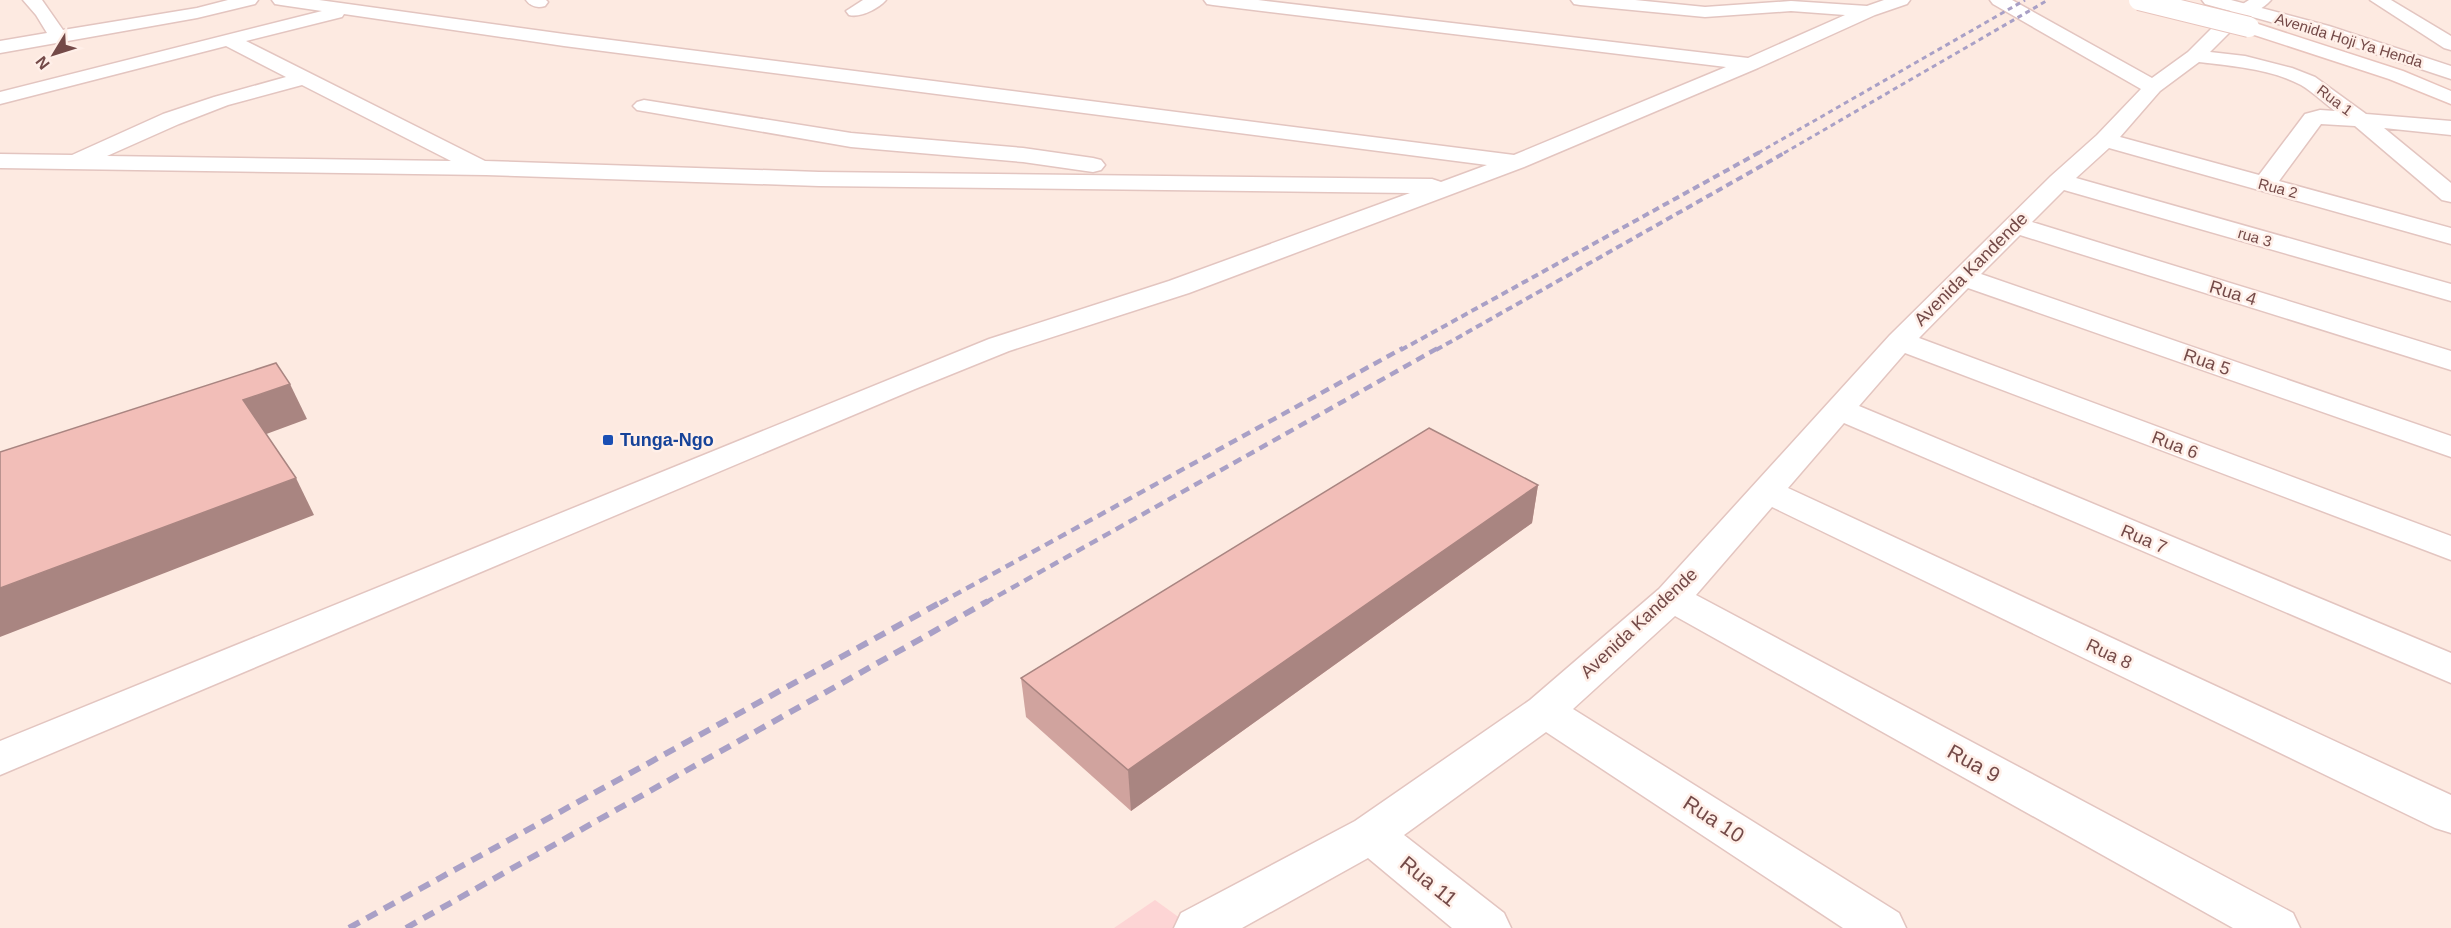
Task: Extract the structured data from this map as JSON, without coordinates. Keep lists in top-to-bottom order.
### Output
{
  "streets": {
    "street": [
      "Avenida Hoji Ya Henda",
      "Rua 1",
      "Rua 2",
      "rua 3",
      "Avenida Kandende",
      "Rua 4",
      "Rua 5",
      "Rua 6",
      "Rua 7",
      "Rua 8",
      "Rua 9",
      "Rua 10",
      "Rua 11"
    ]
  },
  "crossings": [
    ["rua 3", "Avenida Kandende"],
    ["Avenida Kandende", "Rua 4"],
    ["Avenida Kandende", "Rua 5"],
    ["Avenida Kandende", "Rua 6"],
    ["Avenida Kandende", "Rua 7"],
    ["Avenida Kandende", "Rua 8"],
    ["Avenida Kandende", "Rua 9"],
    ["Avenida Kandende", "Rua 10"],
    ["Avenida Kandende", "Rua 11"]
  ],
  "places": {
    "transit": ["Tunga-Ngo"]
  },
  "north": "bottom left"
}
